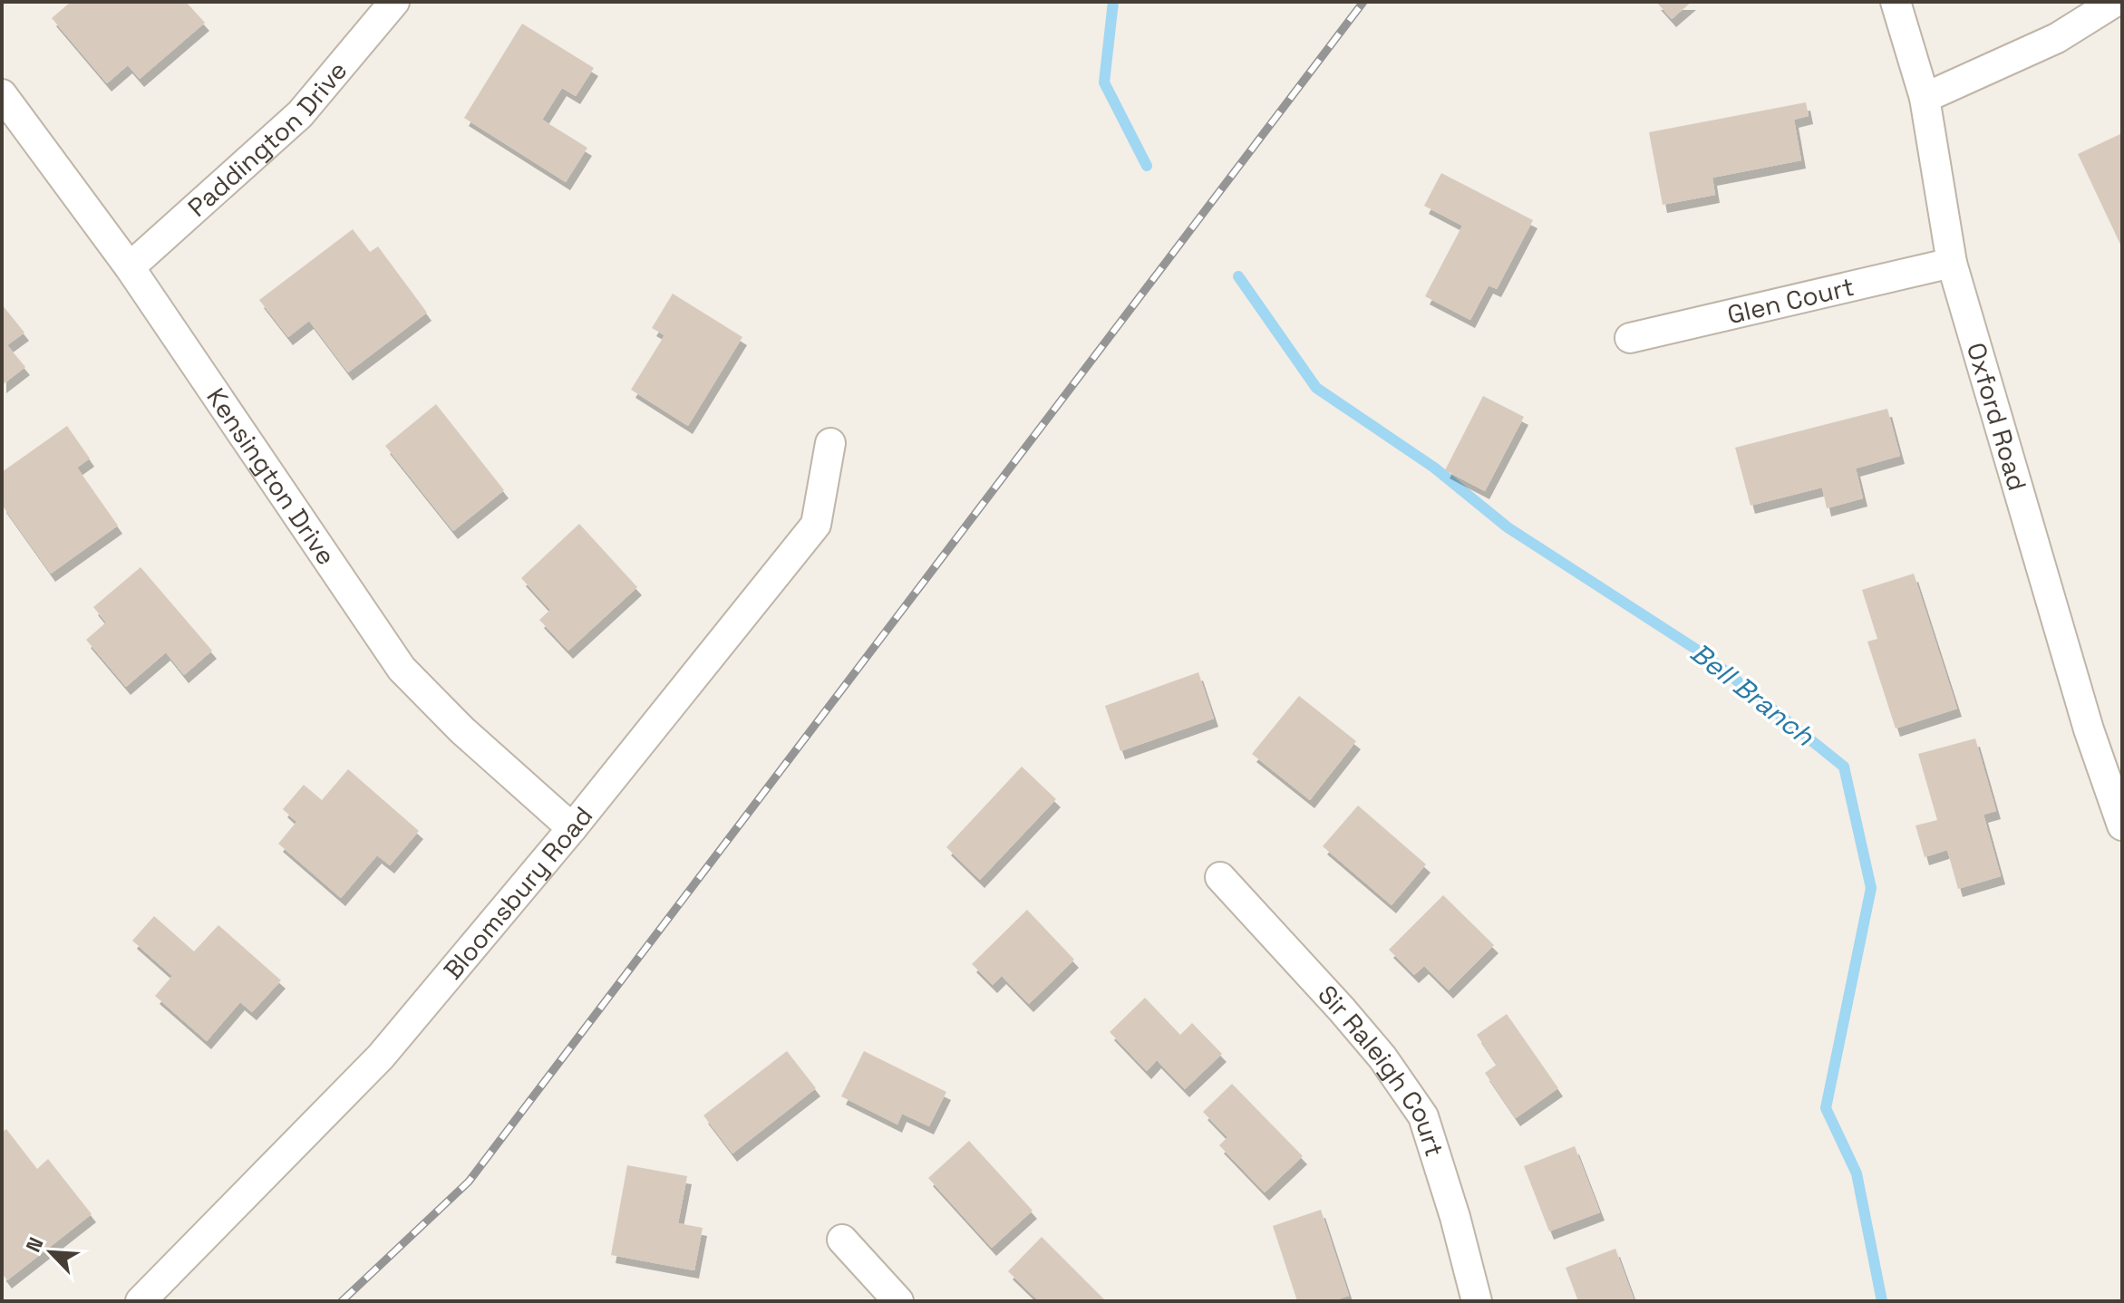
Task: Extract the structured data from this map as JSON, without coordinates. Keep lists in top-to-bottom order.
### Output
{
  "streets": {
    "street": [
      "Paddington Drive",
      "Glen Court",
      "Oxford Road",
      "Kensington Drive",
      "Bloomsbury Road",
      "Sir Raleigh Court"
    ]
  },
  "crossings": [
    ["Paddington Drive", "Kensington Drive"],
    ["Glen Court", "Oxford Road"],
    ["Kensington Drive", "Bloomsbury Road"]
  ],
  "water": ["Bell Branch"],
  "north": "top left"
}
